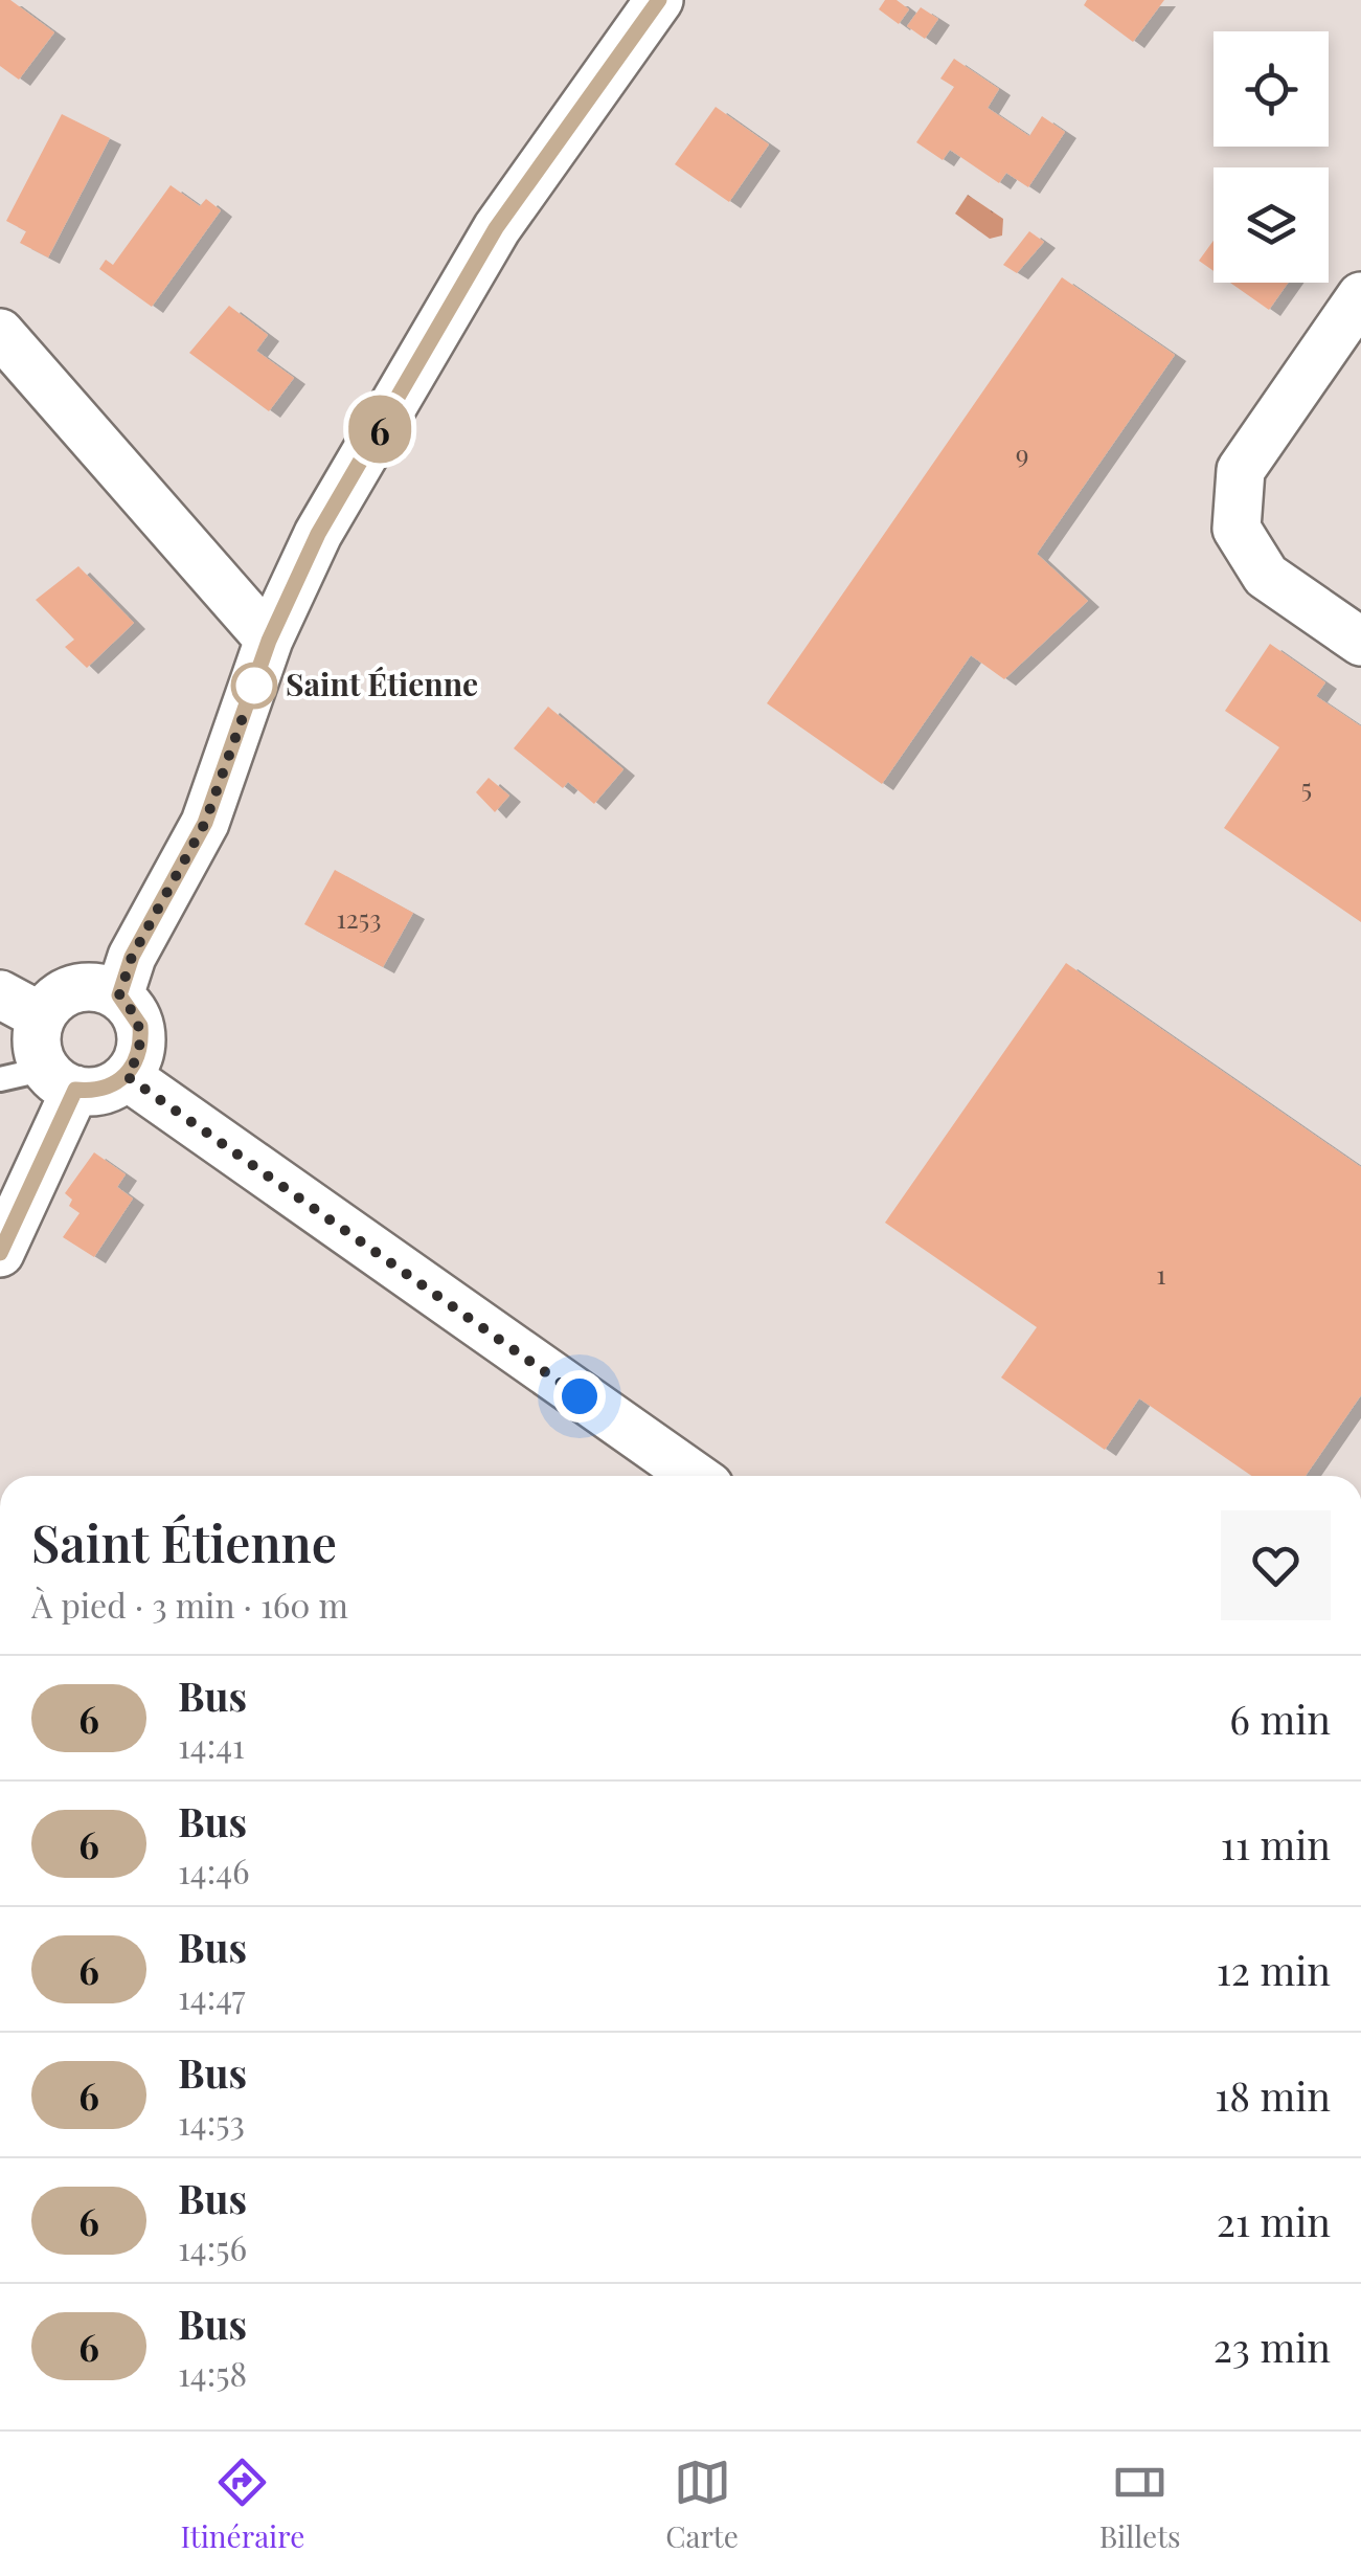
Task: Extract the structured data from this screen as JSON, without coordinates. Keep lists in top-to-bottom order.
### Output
{
  "places": ["Saint Étienne"],
  "lines": ["bus line 6"],
  "house_numbers": [
    "9",
    "5",
    "1253",
    "1"
  ],
  "page": {
    "on_map": "6",
    "heading": ["Saint Étienne", "À pied · 3 min · 160 m"],
    "list": [
      {
        "mark": "6",
        "name": "Bus",
        "note": "14:41",
        "value": "6 min"
      },
      {
        "mark": "6",
        "name": "Bus",
        "note": "14:46",
        "value": "11 min"
      },
      {
        "mark": "6",
        "name": "Bus",
        "note": "14:47",
        "value": "12 min"
      },
      {
        "mark": "6",
        "name": "Bus",
        "note": "14:53",
        "value": "18 min"
      },
      {
        "mark": "6",
        "name": "Bus",
        "note": "14:56",
        "value": "21 min"
      },
      {
        "mark": "6",
        "name": "Bus",
        "note": "14:58",
        "value": "23 min"
      }
    ],
    "tabs": ["Itinéraire", "Carte", "Billets"]
  }
}
